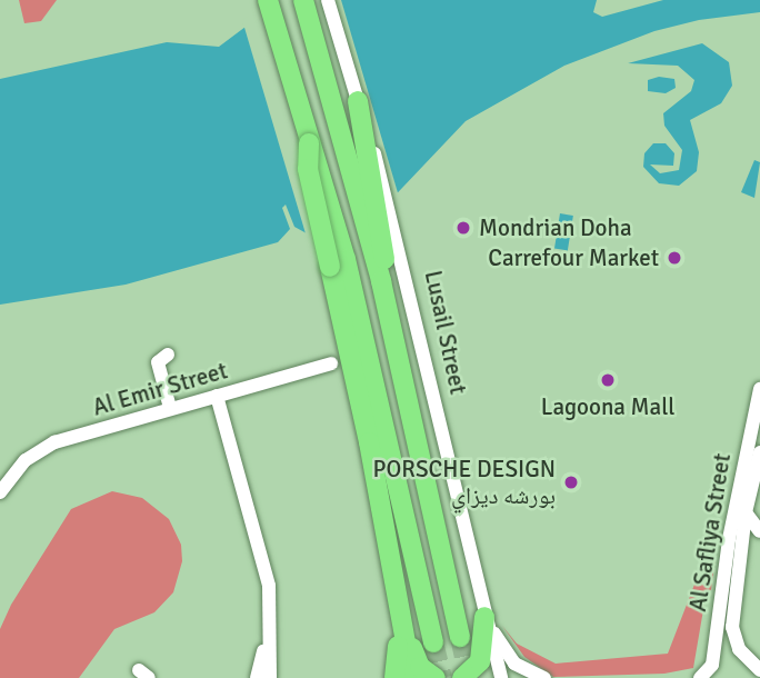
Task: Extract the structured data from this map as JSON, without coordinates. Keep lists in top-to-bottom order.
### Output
{
  "streets": {
    "highway": ["Lusail Street"],
    "street": ["Al Emir Street", "Al Safliya Street"]
  },
  "places": [
    "Mondrian Doha",
    "Carrefour Market",
    "Lagoona Mall",
    "PORSCHE DESIGN بورشه ديزاي"
  ]
}
